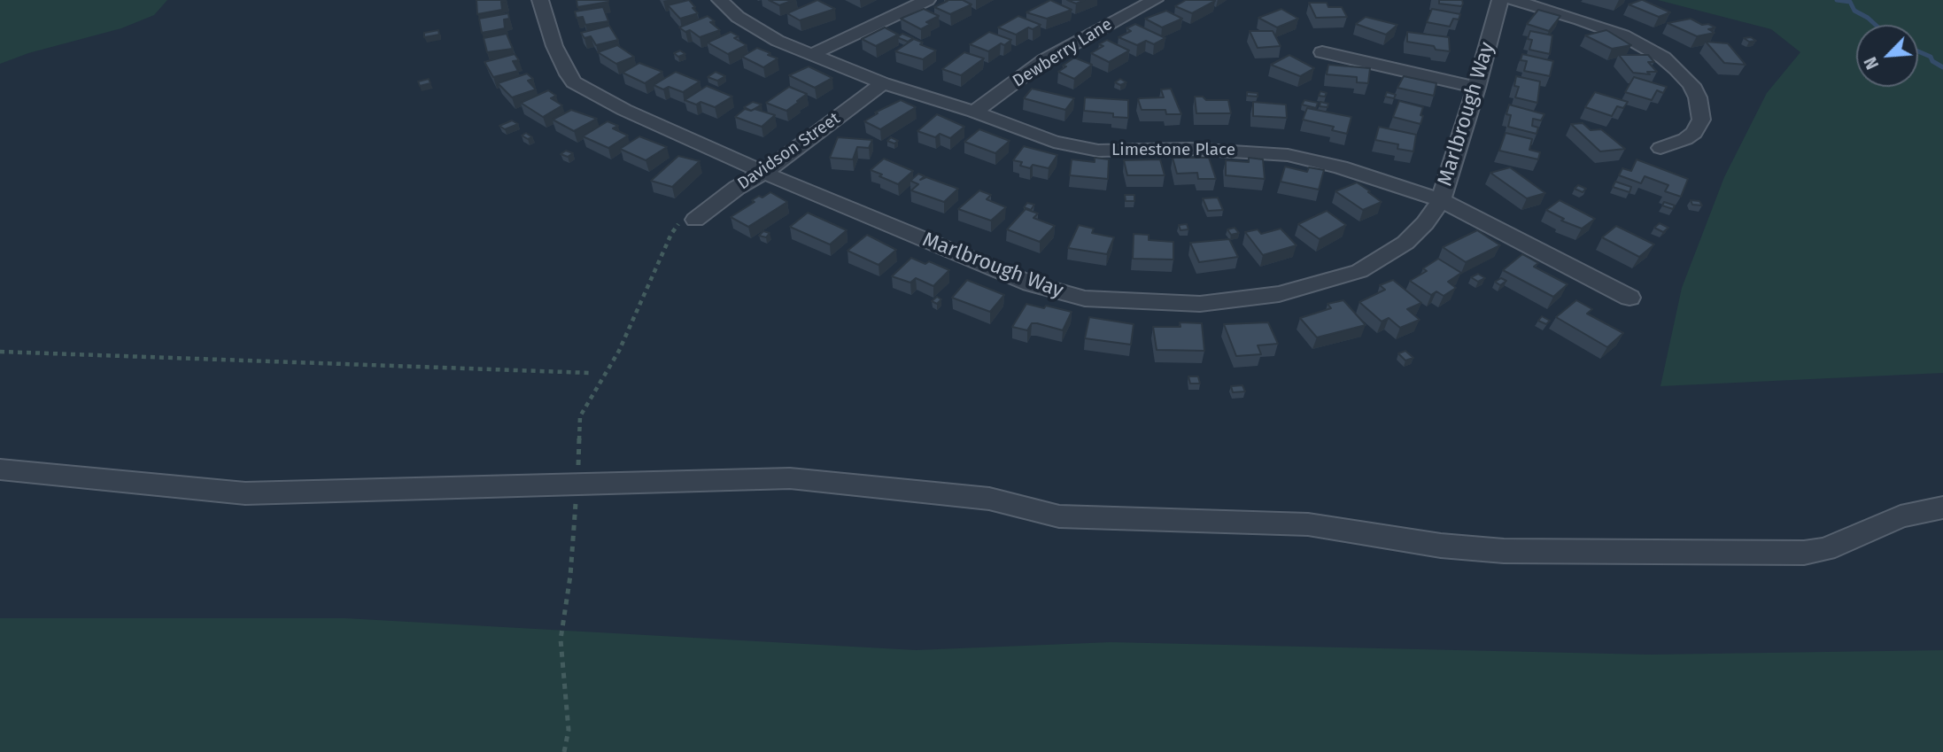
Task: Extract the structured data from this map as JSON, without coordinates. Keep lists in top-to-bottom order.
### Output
{
  "streets": {
    "street": [
      "Dewberry Lane",
      "Marlbrough Way",
      "Limestone Place",
      "Davidson Street"
    ]
  },
  "crossings": [
    ["Dewberry Lane", "Limestone Place"],
    ["Marlbrough Way", "Limestone Place"],
    ["Marlbrough Way", "Davidson Street"],
    ["Limestone Place", "Davidson Street"]
  ],
  "north": "bottom left"
}
